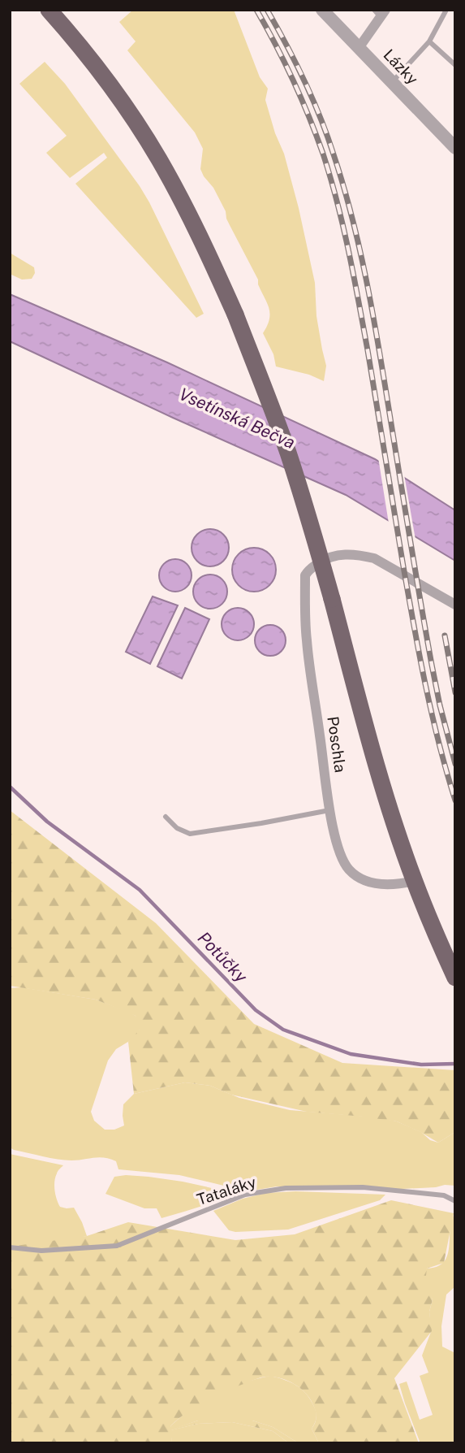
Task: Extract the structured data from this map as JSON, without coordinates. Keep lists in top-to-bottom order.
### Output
{
  "streets": {
    "street": ["Lázky", "Poschla"],
    "lane": ["Tataláky"]
  },
  "water": ["Vsetínská Bečva", "Potůčky"]
}
